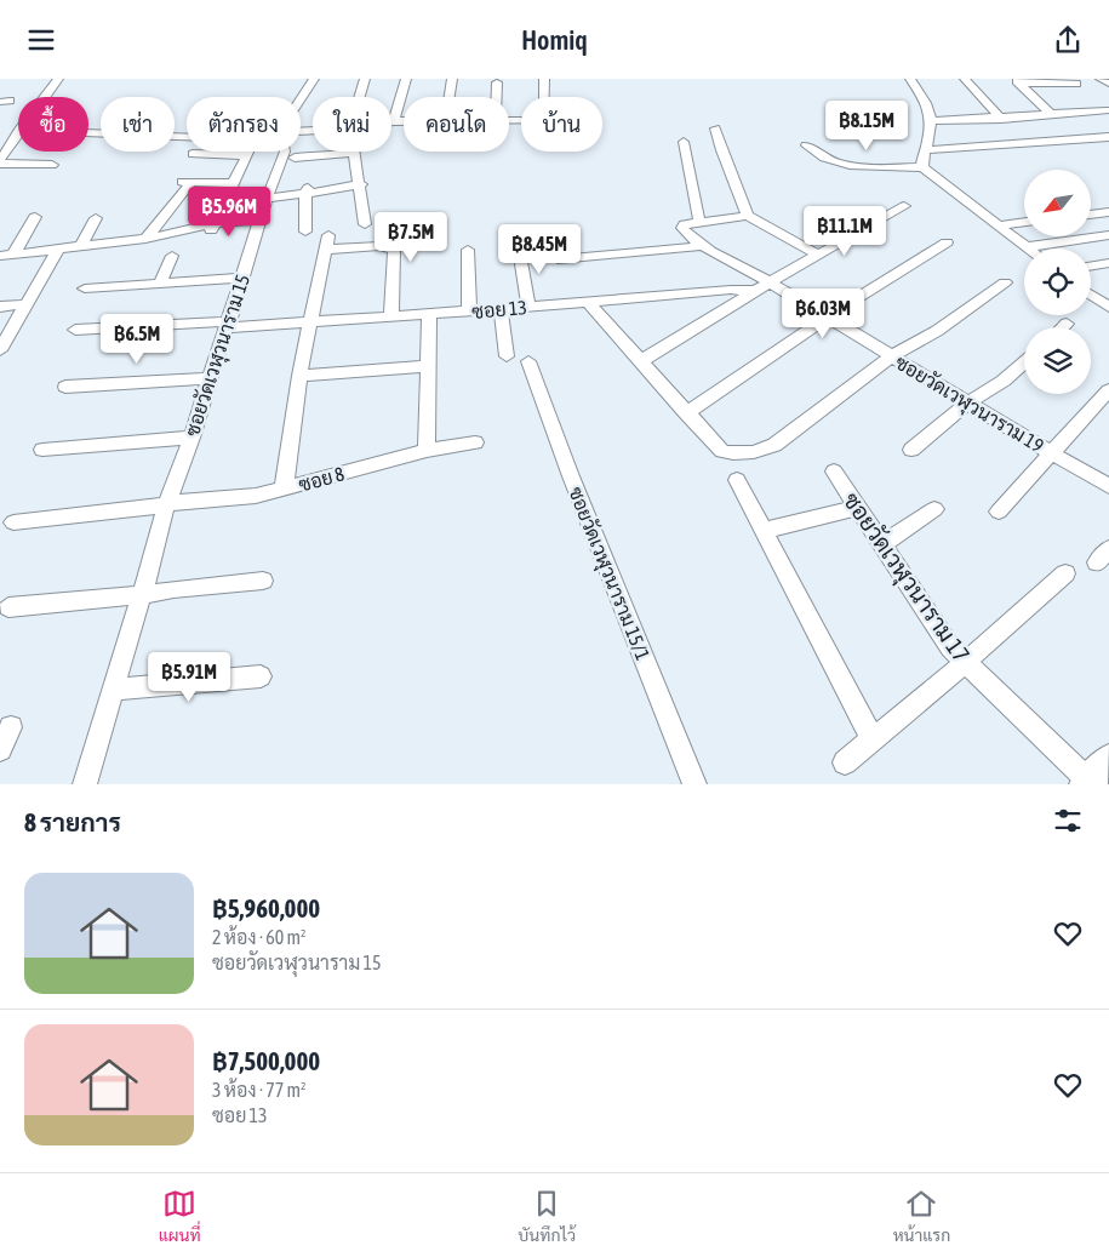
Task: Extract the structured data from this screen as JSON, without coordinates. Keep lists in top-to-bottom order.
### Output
{
  "streets": {
    "street": [
      "ซอย 13",
      "ซอยวัดเวฬุวนาราม 15",
      "ซอยวัดเวฬุวนาราม 19",
      "ซอย 8",
      "ซอยวัดเวฬุวนาราม 15/1",
      "ซอยวัดเวฬุวนาราม 17"
    ]
  },
  "crossings": [
    ["ซอย 13", "ซอยวัดเวฬุวนาราม 15"],
    ["ซอย 13", "ซอยวัดเวฬุวนาราม 19"],
    ["ซอยวัดเวฬุวนาราม 15", "ซอย 8"]
  ],
  "north": "bottom left",
  "page": {
    "header": "Homiq",
    "chip": [
      "ซื้อ",
      "เช่า",
      "ตัวกรอง",
      "ใหม่",
      "คอนโด",
      "บ้าน"
    ],
    "price": [
      "฿8.15M",
      "฿5.96M",
      "฿11.1M",
      "฿7.5M",
      "฿8.45M",
      "฿6.03M",
      "฿6.5M",
      "฿5.91M"
    ],
    "heading": "8 รายการ",
    "list": [
      {
        "name": "฿5,960,000",
        "note": "2 ห้อง · 60 m² · ซอยวัดเวฬุวนาราม 15"
      },
      {
        "name": "฿7,500,000",
        "note": "3 ห้อง · 77 m² · ซอย 13"
      }
    ],
    "tabs": ["แผนที่", "บันทึกไว้", "หน้าแรก"]
  }
}
